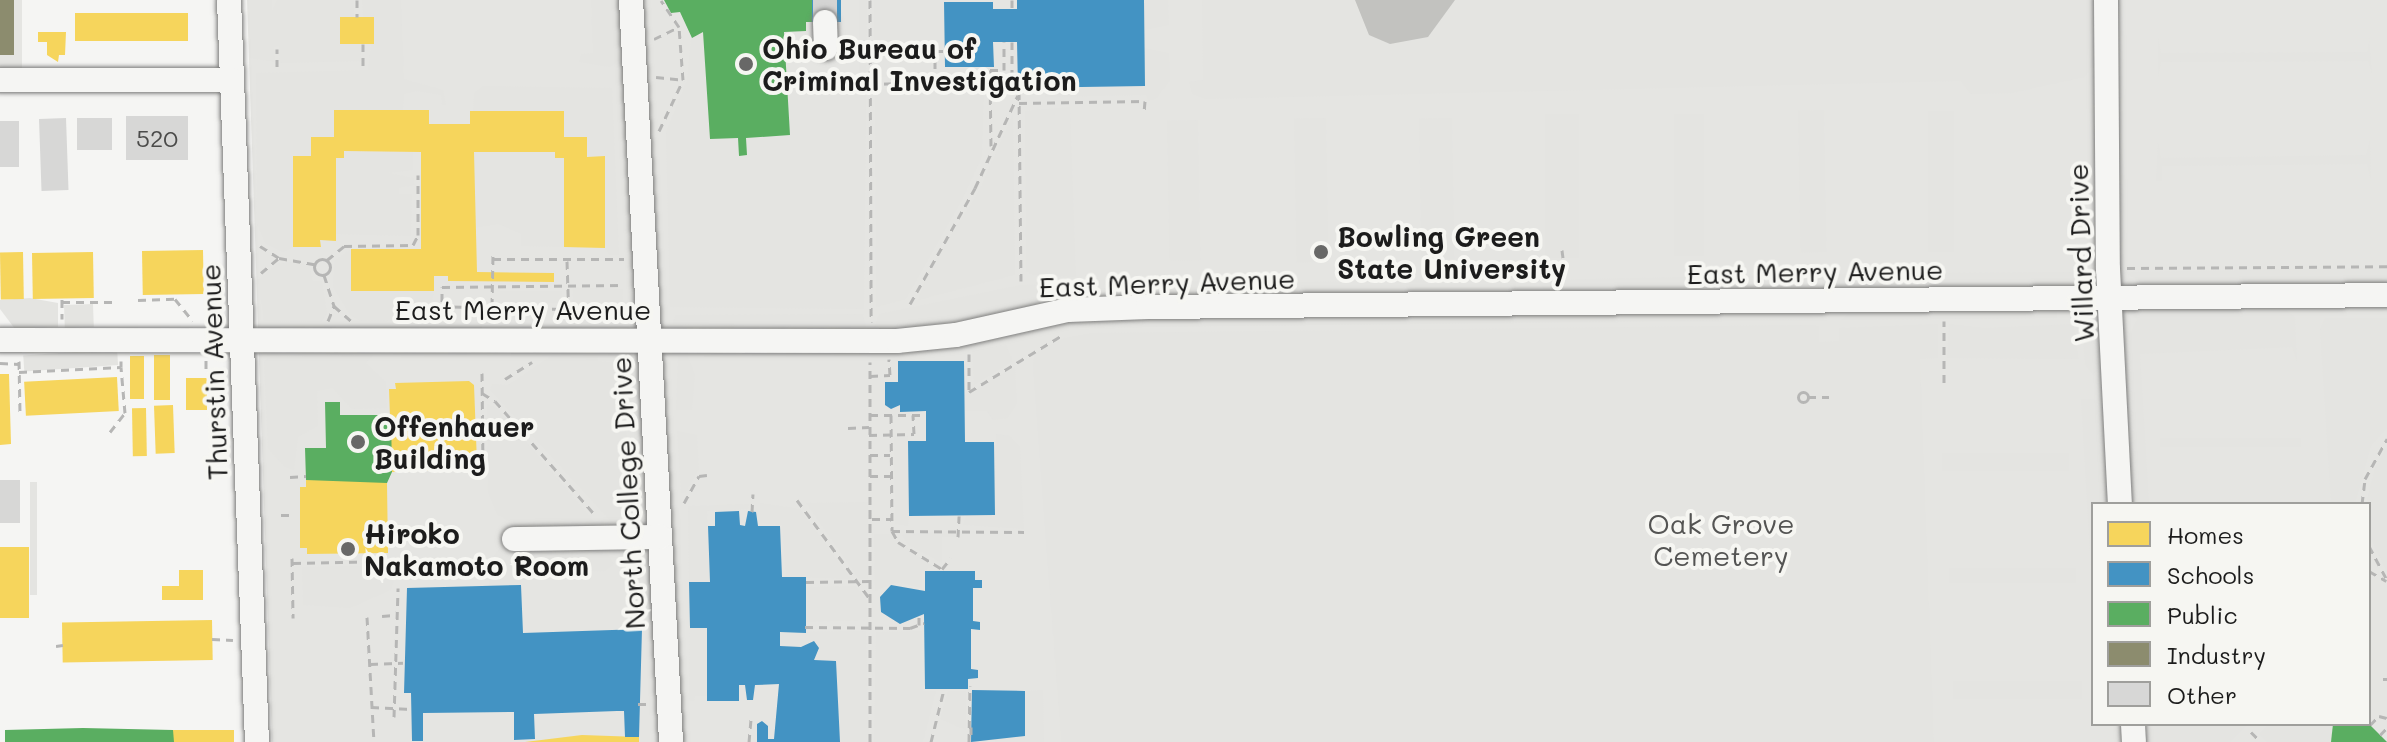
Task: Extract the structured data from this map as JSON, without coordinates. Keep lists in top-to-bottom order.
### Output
{
  "streets": {
    "street": [
      "Willard Drive",
      "East Merry Avenue",
      "Thurstin Avenue",
      "North College Drive"
    ]
  },
  "crossings": [
    ["Willard Drive", "East Merry Avenue"],
    ["East Merry Avenue", "Thurstin Avenue"],
    ["East Merry Avenue", "North College Drive"]
  ],
  "parks": ["Oak Grove Cemetery"],
  "places": [
    "Ohio Bureau of Criminal Investigation",
    "Bowling Green State University",
    "Offenhauer Building",
    "Hiroko Nakamoto Room"
  ],
  "house_numbers": ["520"],
  "legend": [
    "Homes",
    "Schools",
    "Public",
    "Industry",
    "Other"
  ]
}
